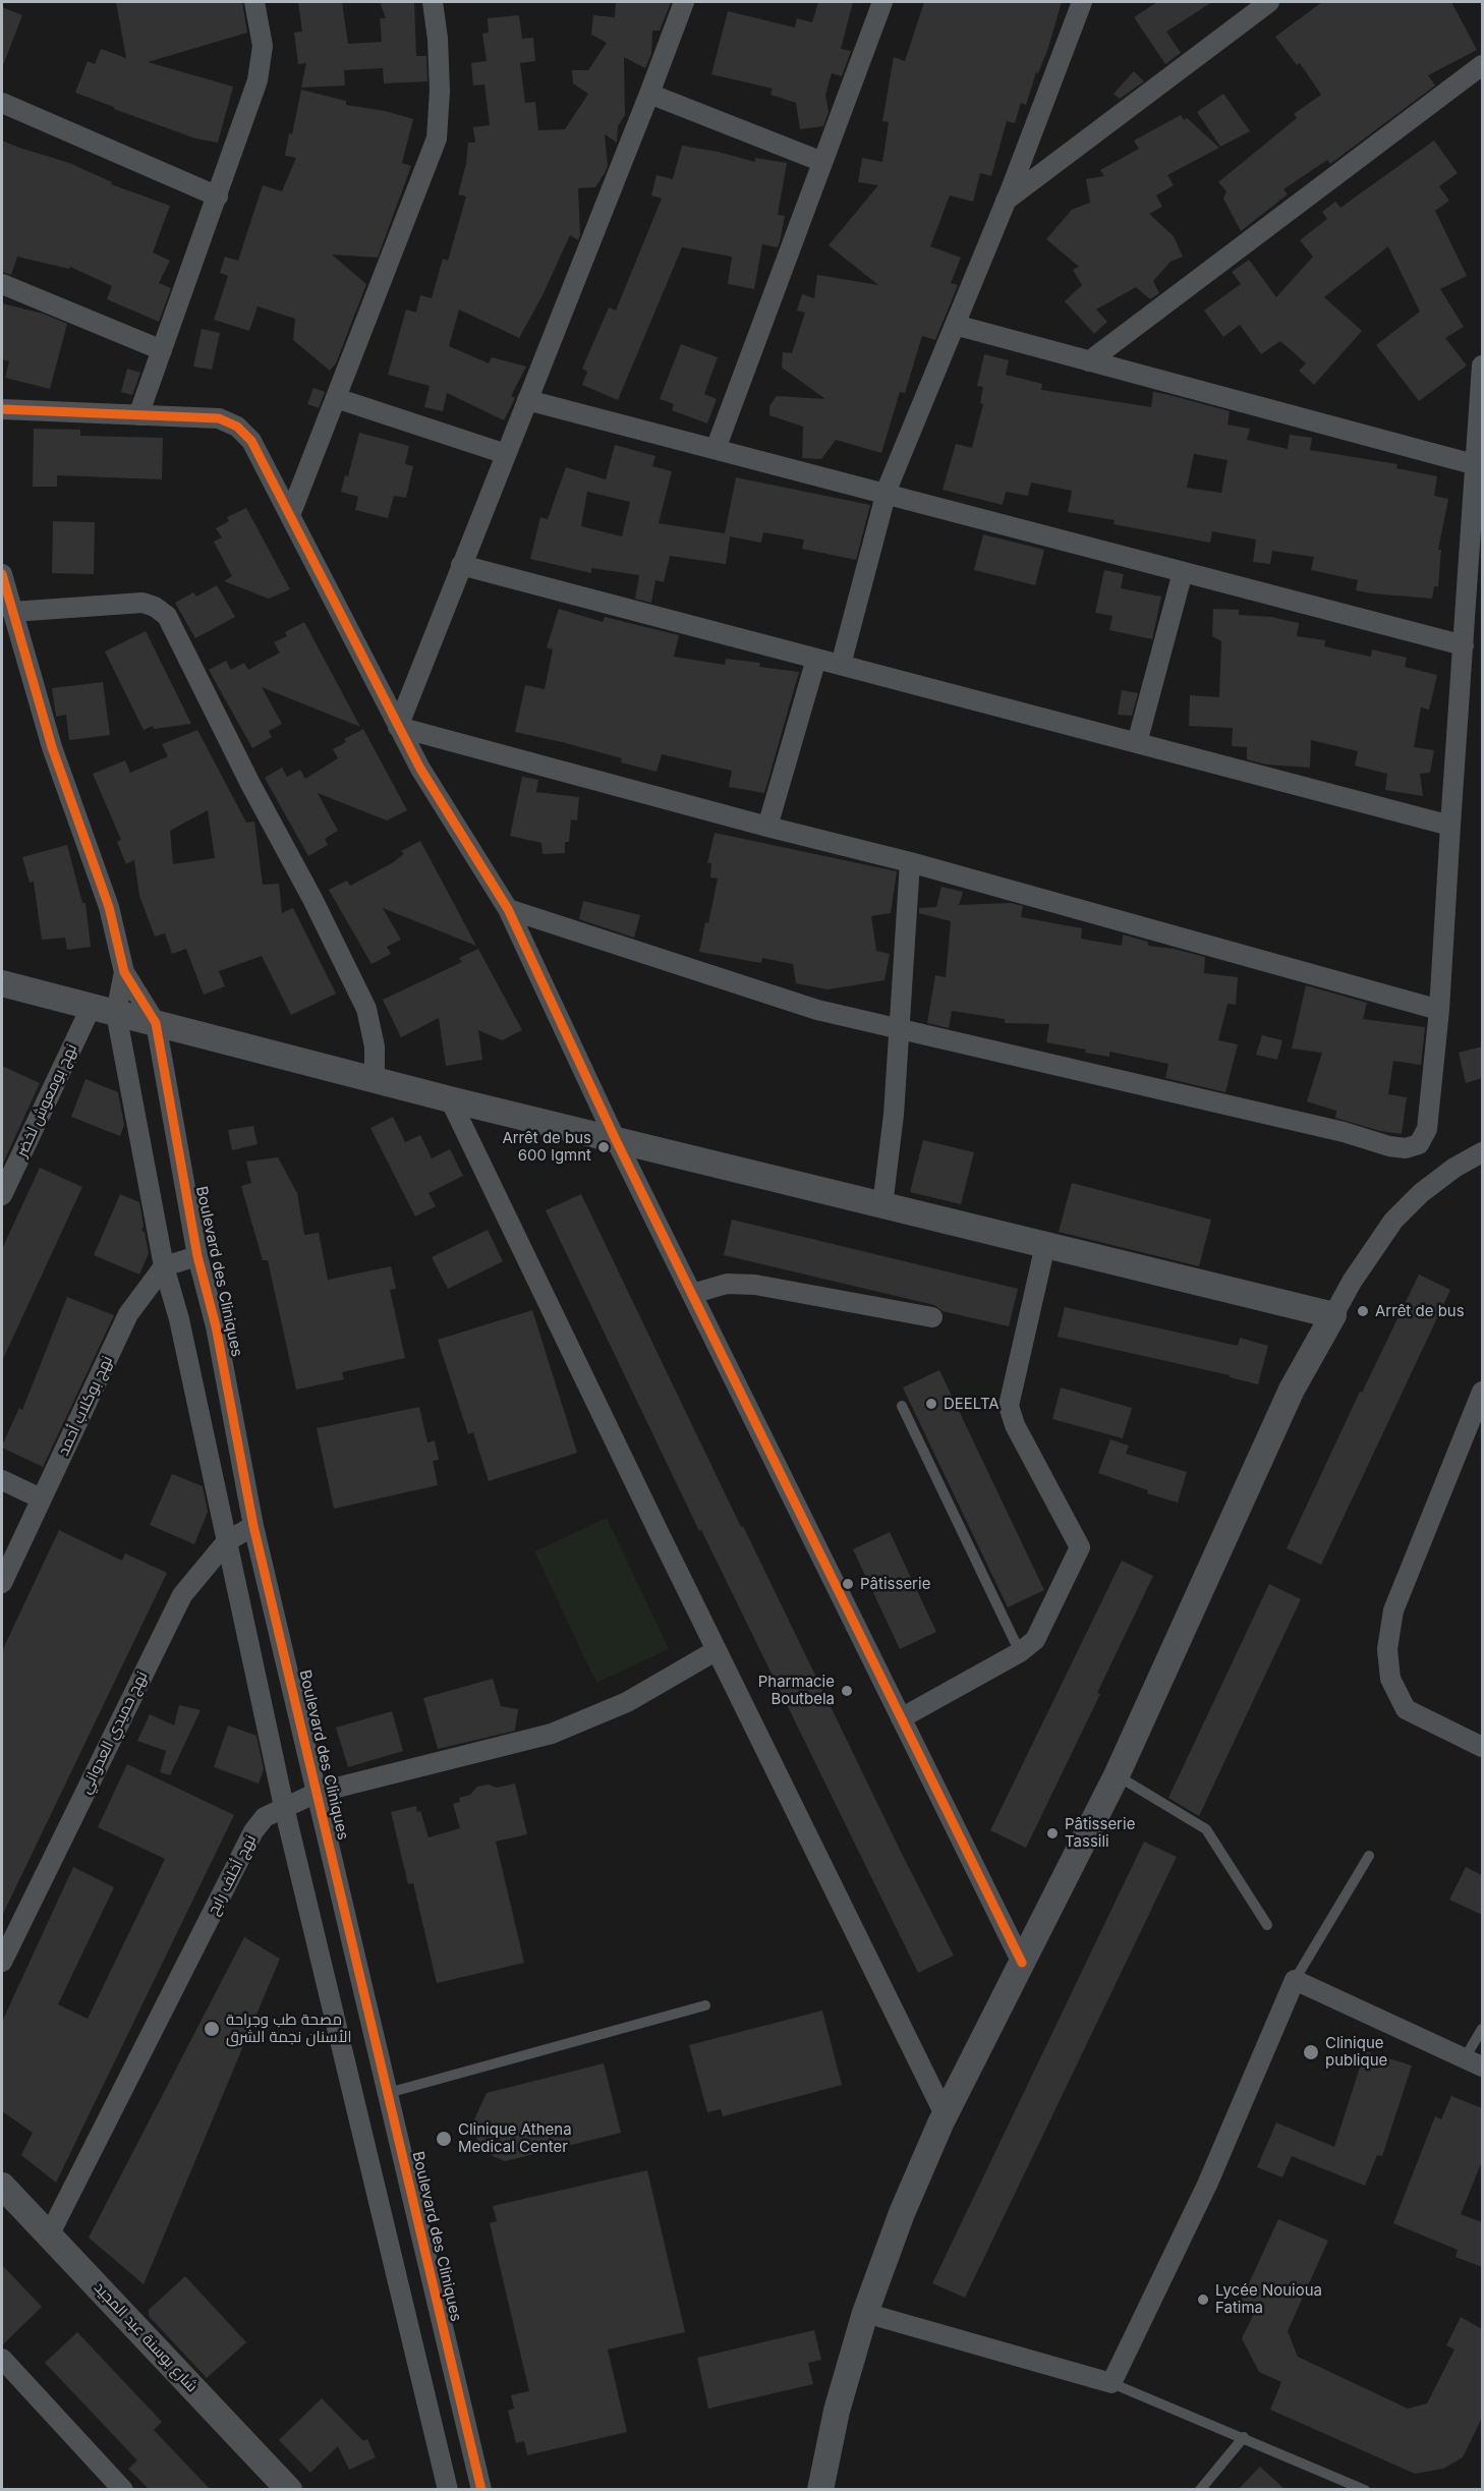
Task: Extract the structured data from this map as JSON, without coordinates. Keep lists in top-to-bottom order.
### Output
{
  "streets": {
    "street": [
      "نهج بومعوش لخضر",
      "Boulevard des Cliniques",
      "نهج بوكلاب أحمد",
      "نهج حميدي العدواني",
      "نهج أخلف رابح",
      "شارع بوسنة عبد المجيد"
    ]
  },
  "crossings": [
    ["Boulevard des Cliniques", "نهج حميدي العدواني"],
    ["Boulevard des Cliniques", "نهج أخلف رابح"],
    ["نهج أخلف رابح", "شارع بوسنة عبد المجيد"]
  ],
  "places": [
    "Arrêt de bus 600 lgmnt",
    "Arrêt de bus",
    "DEELTA",
    "Pâtisserie",
    "Pharmacie Boutbela",
    "Pâtisserie Tassili",
    "مصحة طب وجراحة الأسنان نجمة الشرق",
    "Clinique publique",
    "Clinique Athena Medical Center",
    "Lycée Nouioua Fatima"
  ]
}
